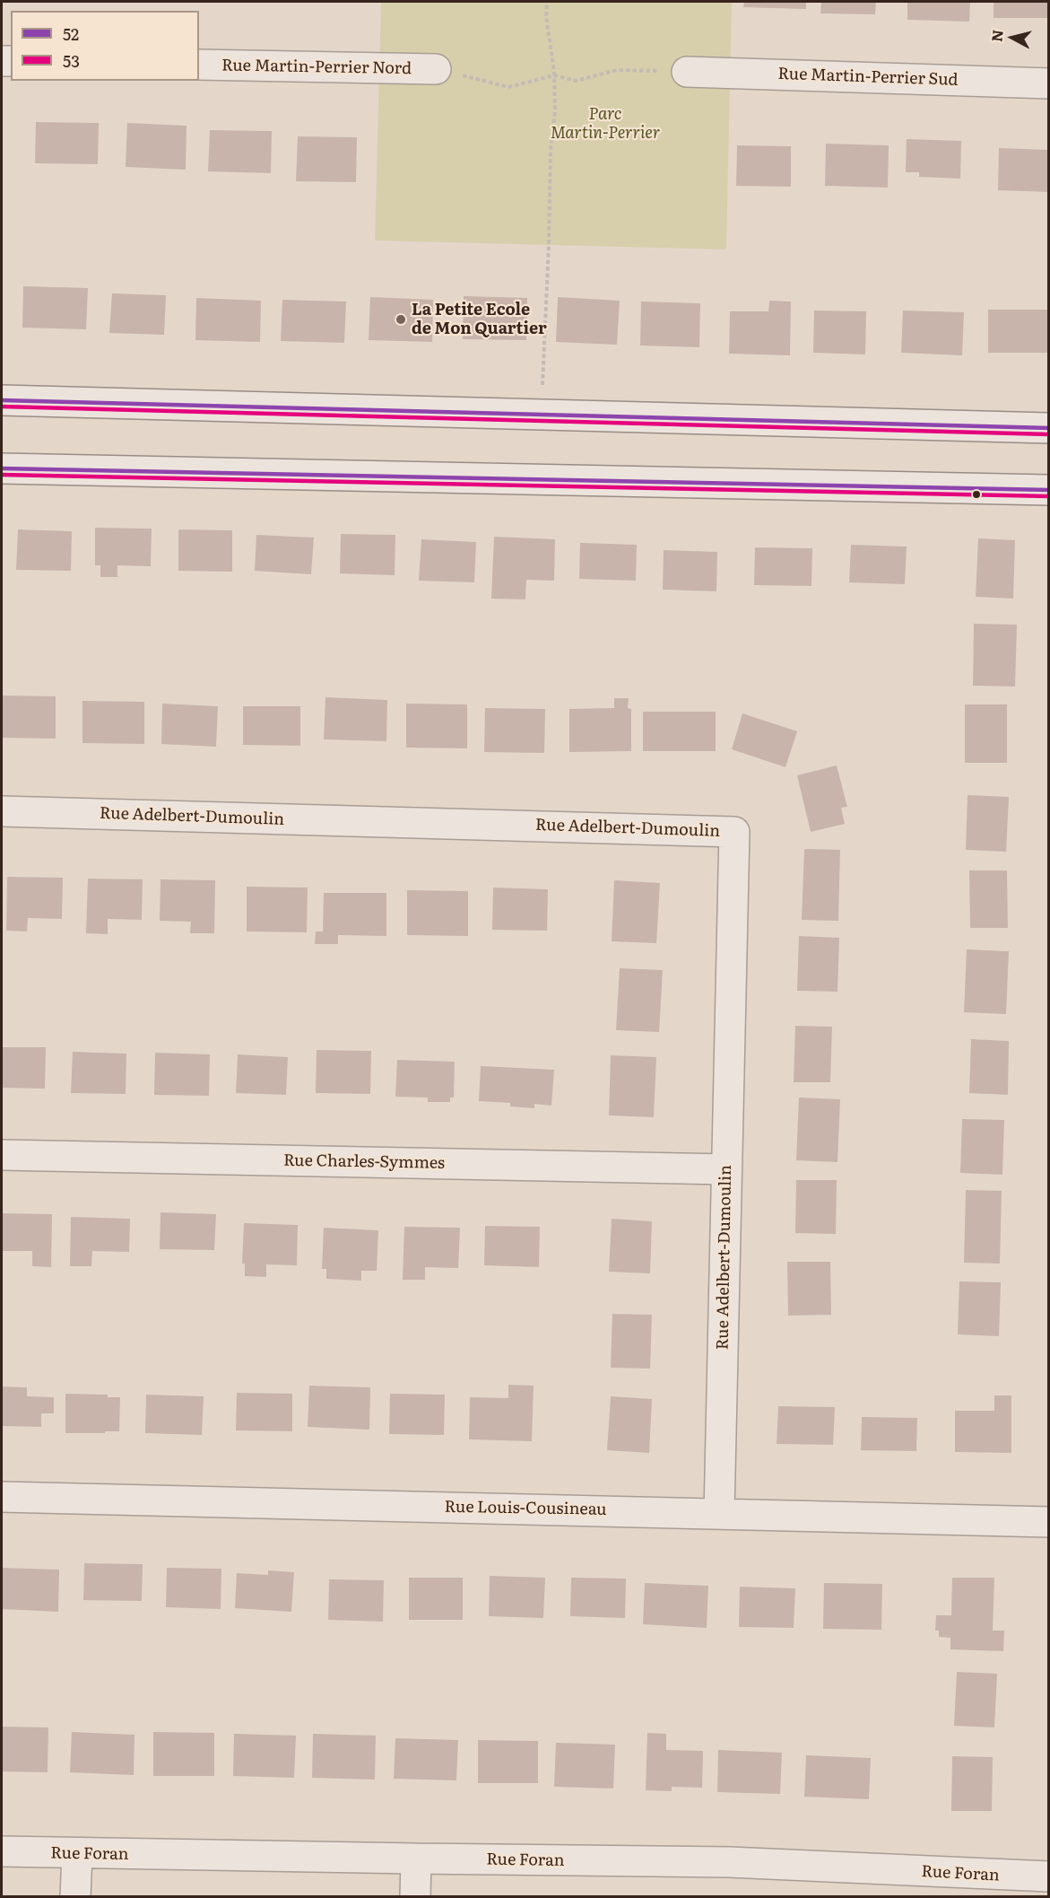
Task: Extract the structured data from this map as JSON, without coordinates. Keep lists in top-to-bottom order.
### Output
{
  "streets": {
    "street": [
      "Rue Martin-Perrier Nord",
      "Rue Martin-Perrier Sud",
      "Rue Adelbert-Dumoulin",
      "Rue Charles-Symmes",
      "Rue Louis-Cousineau",
      "Rue Foran"
    ]
  },
  "crossings": [
    ["Rue Adelbert-Dumoulin", "Rue Charles-Symmes"],
    ["Rue Adelbert-Dumoulin", "Rue Louis-Cousineau"]
  ],
  "parks": ["Parc Martin-Perrier"],
  "places": ["La Petite Ecole de Mon Quartier"],
  "lines": ["transit line 52", "transit line 53"],
  "legend": ["52", "53"],
  "north": "left"
}
